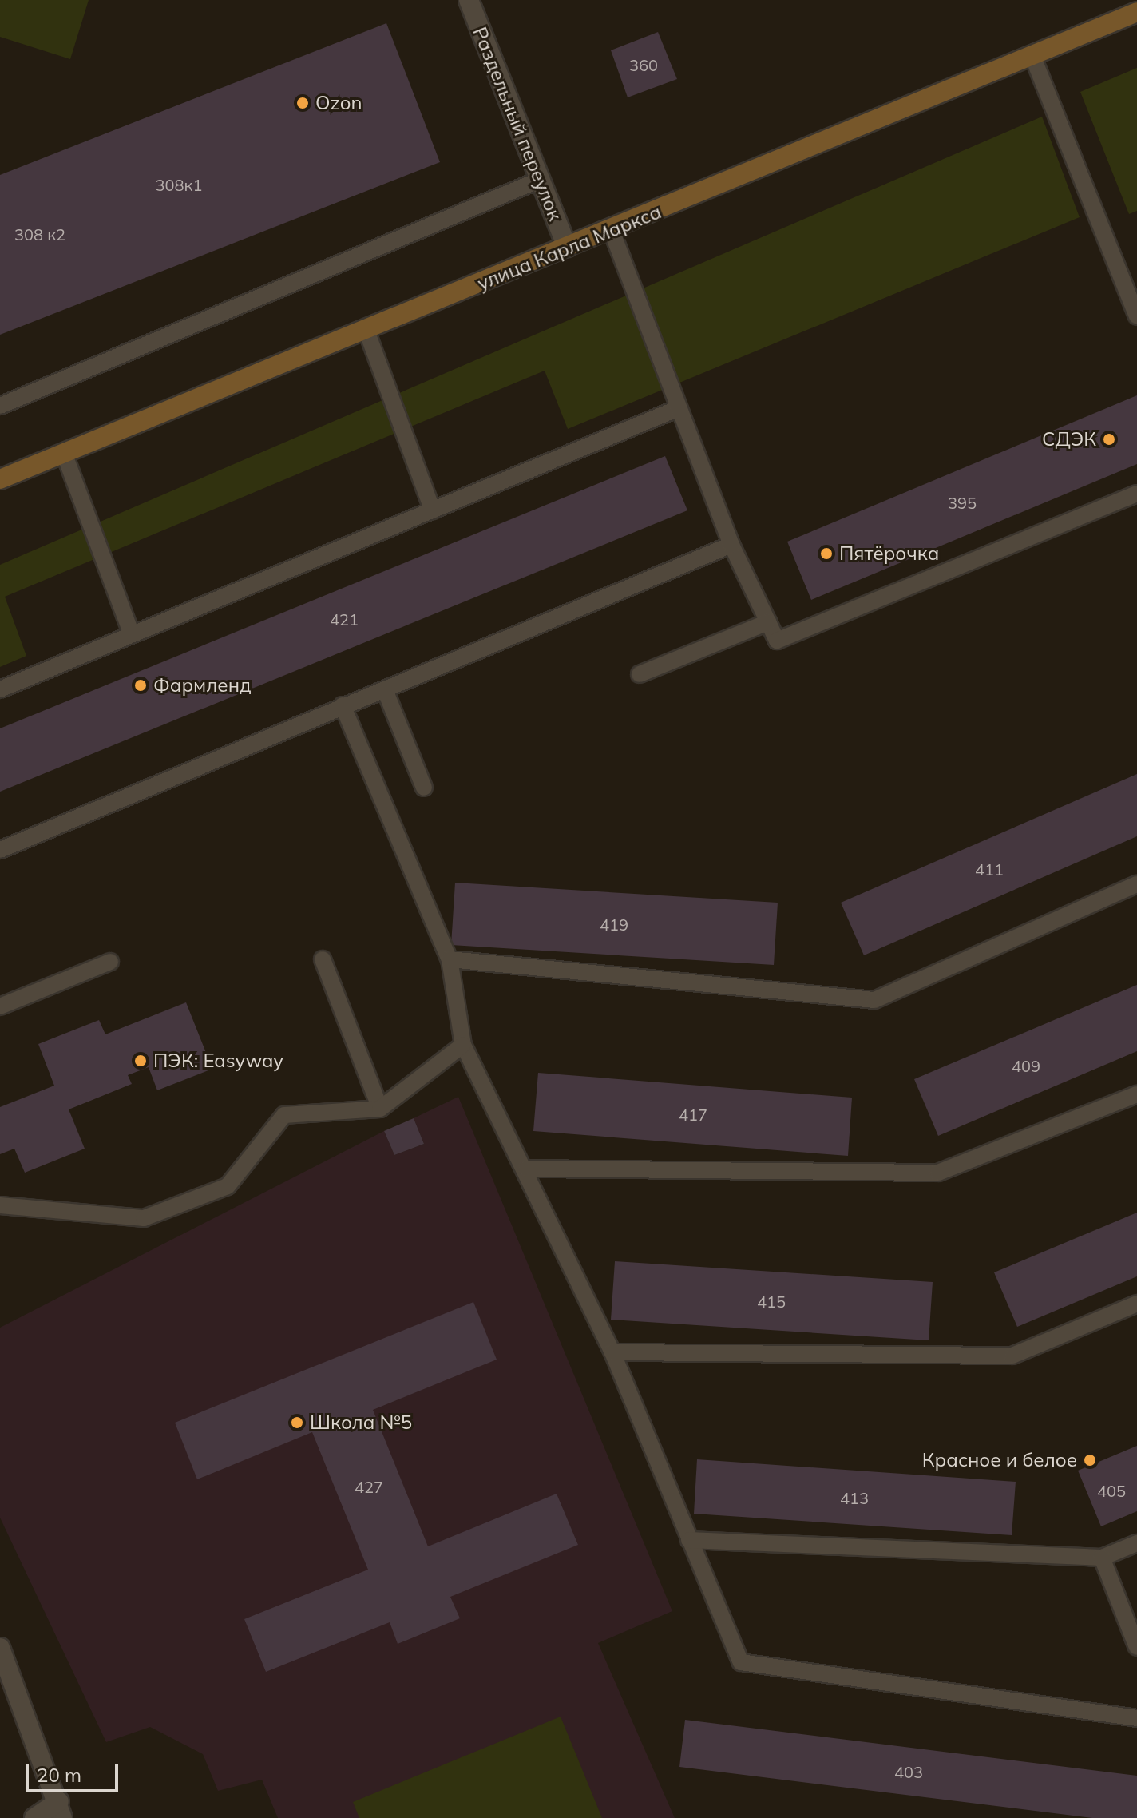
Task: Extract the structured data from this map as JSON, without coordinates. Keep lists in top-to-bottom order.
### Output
{
  "streets": {
    "street": ["Раздельный переулок", "улица Карла Маркса"]
  },
  "crossings": [
    ["Раздельный переулок", "улица Карла Маркса"]
  ],
  "places": [
    "Ozon",
    "СДЭК",
    "Пятёрочка",
    "Фармленд",
    "ПЭК: Easyway",
    "Школа №5",
    "Красное и белое"
  ],
  "house_numbers": [
    "360",
    "308к1",
    "308 к2",
    "395",
    "421",
    "411",
    "419",
    "409",
    "417",
    "415",
    "427",
    "405",
    "413",
    "403"
  ],
  "scale_bar": "20 m"
}
